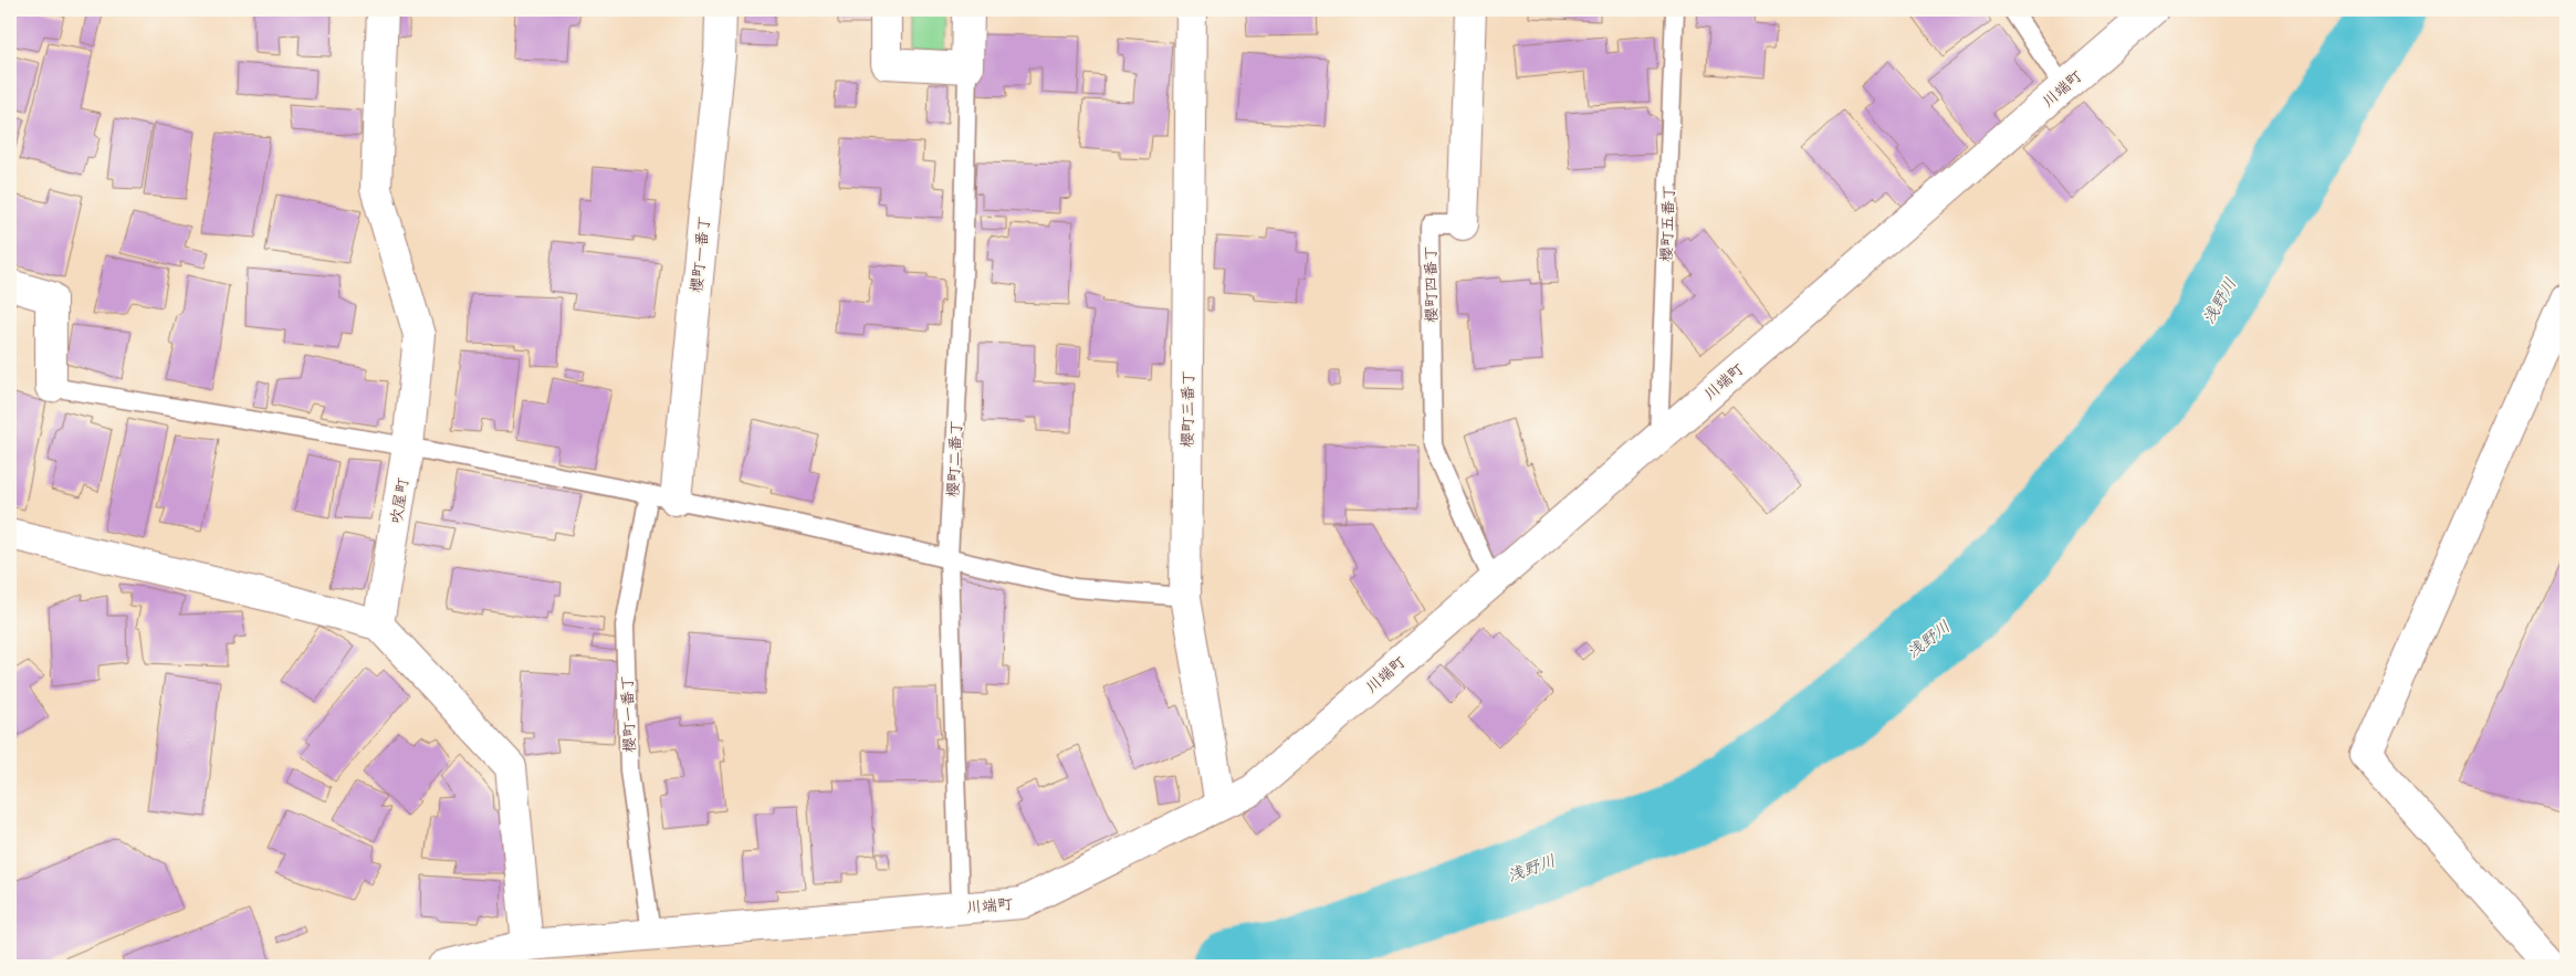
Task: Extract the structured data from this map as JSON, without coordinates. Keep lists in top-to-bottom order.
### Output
{
  "streets": {
    "street": [
      "川端町",
      "櫻町一番丁",
      "櫻町四番丁",
      "櫻町三番丁",
      "櫻町二番丁",
      "吹屋町"
    ],
    "lane": ["櫻町五番丁"]
  },
  "crossings": [
    ["川端町", "櫻町五番丁"],
    ["川端町", "櫻町一番丁"],
    ["川端町", "櫻町四番丁"],
    ["川端町", "櫻町三番丁"],
    ["川端町", "櫻町二番丁"]
  ],
  "water": ["浅野川"]
}
